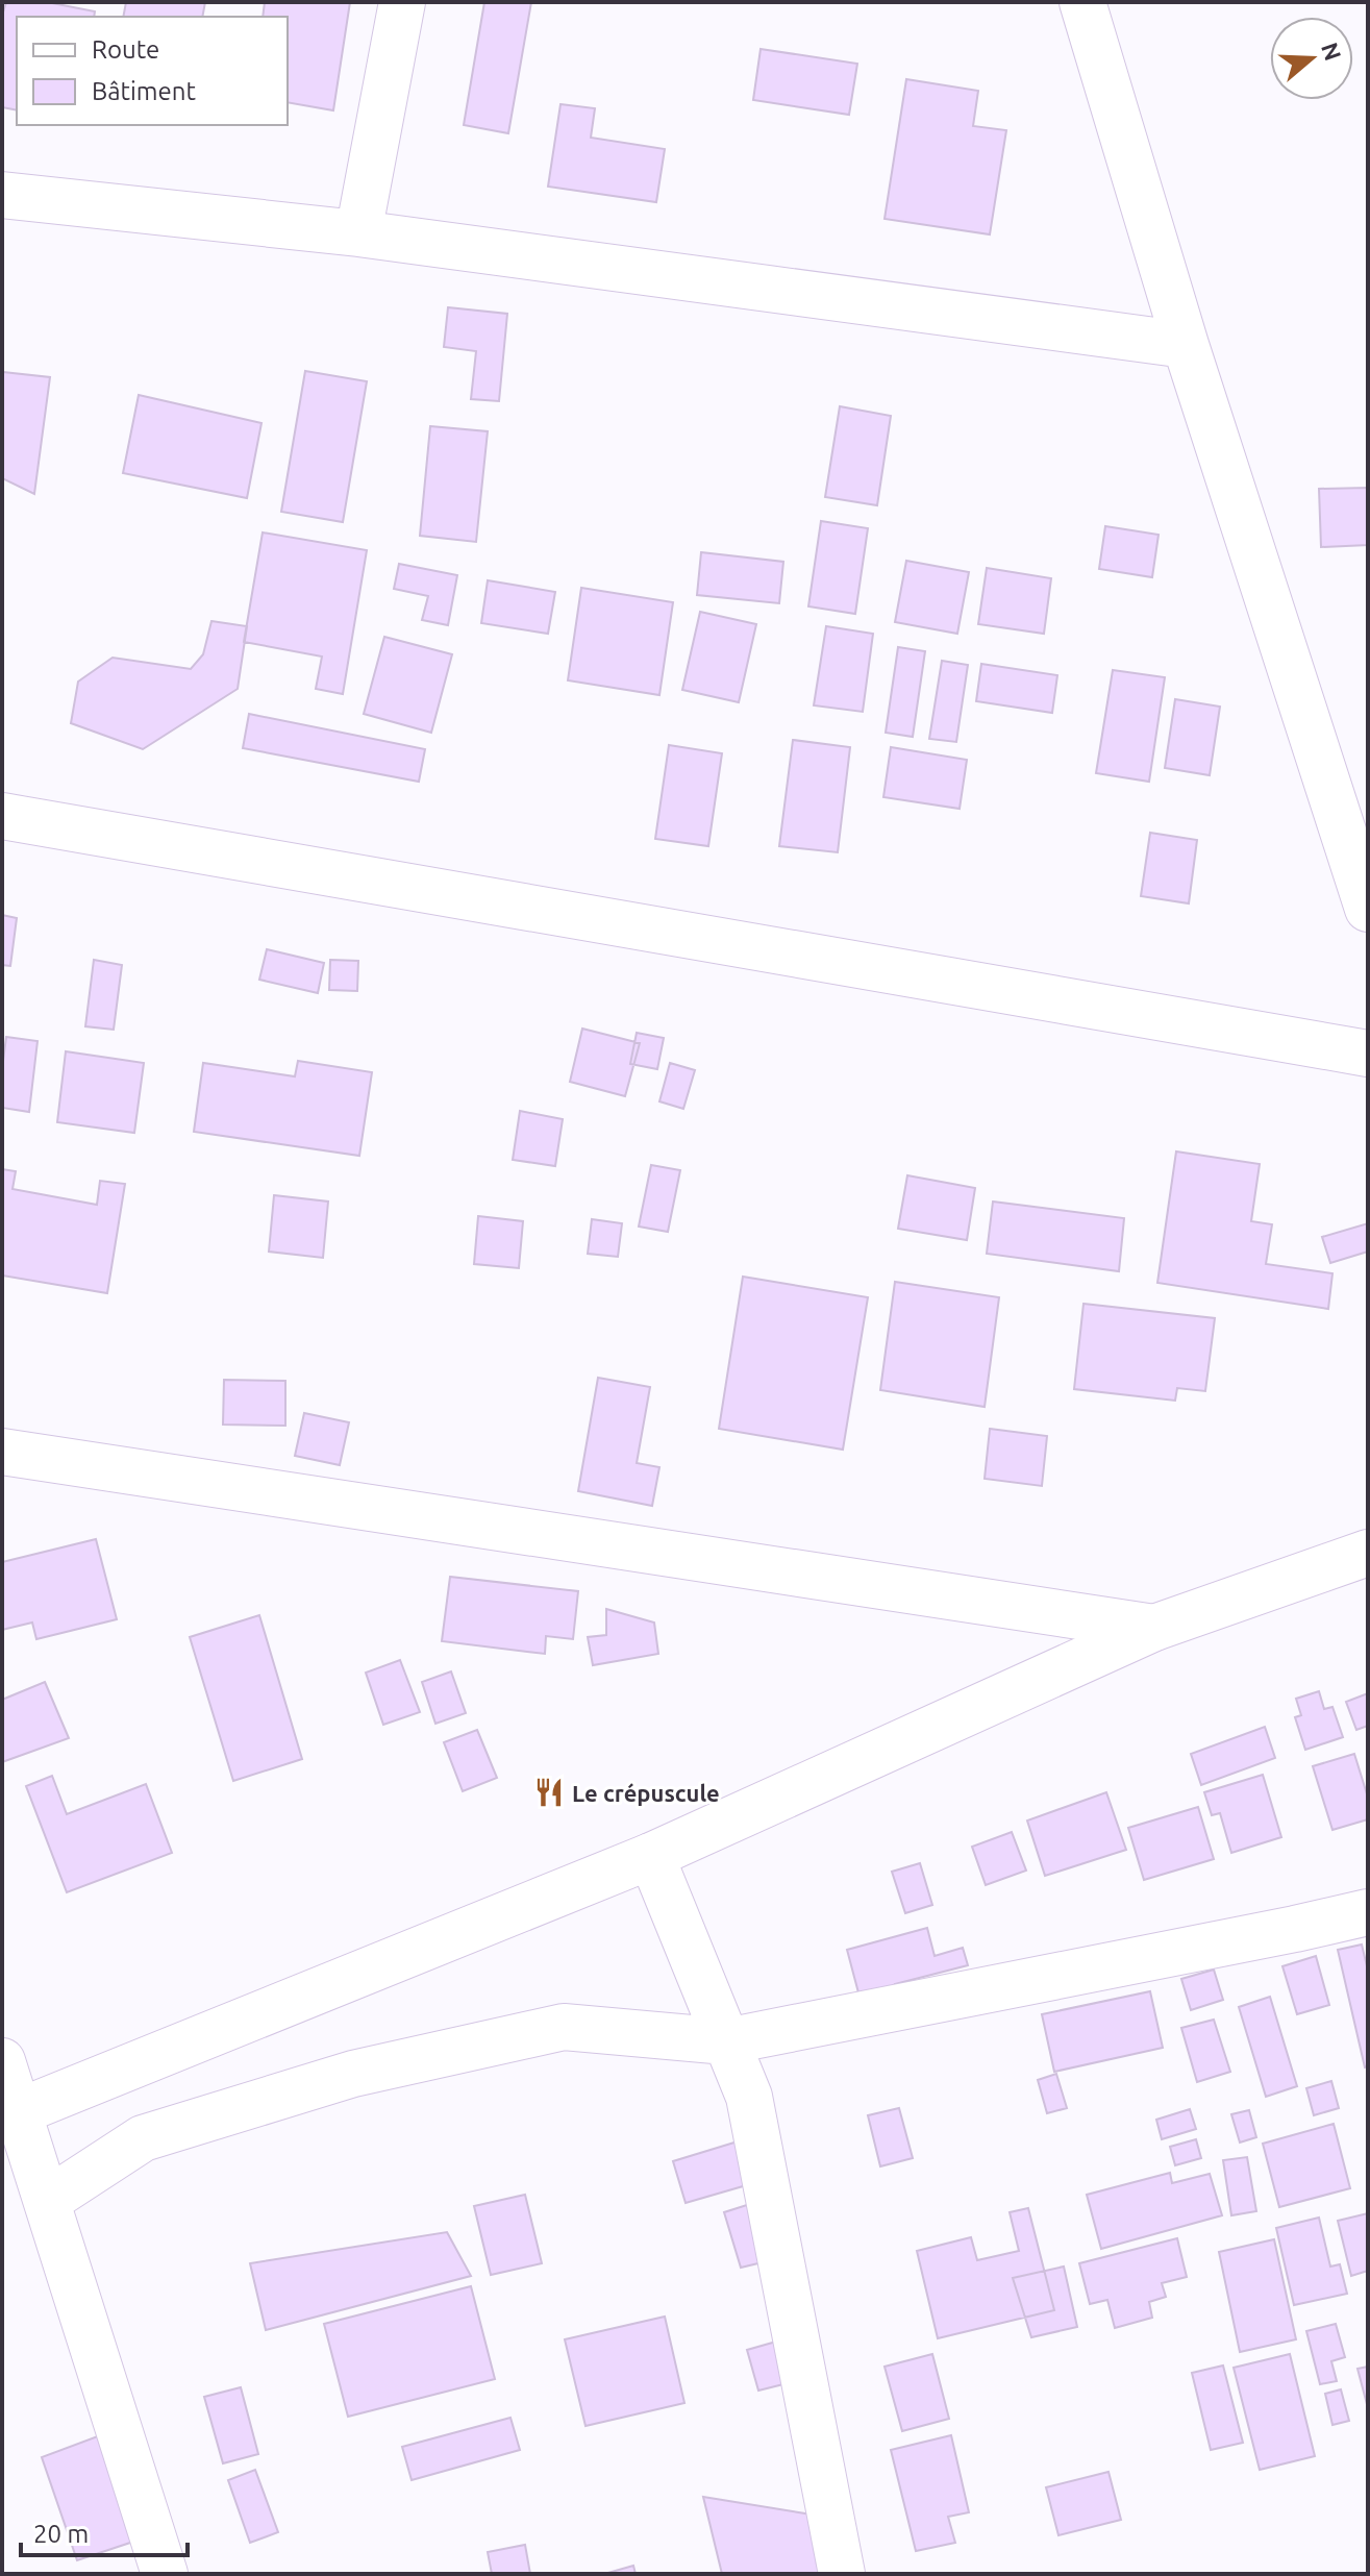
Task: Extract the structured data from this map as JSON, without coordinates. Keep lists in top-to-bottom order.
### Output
{
  "places": {
    "restaurant": ["Le crépuscule"]
  },
  "legend": ["Route", "Bâtiment"],
  "scale_bar": "20 m",
  "north": "right"
}
